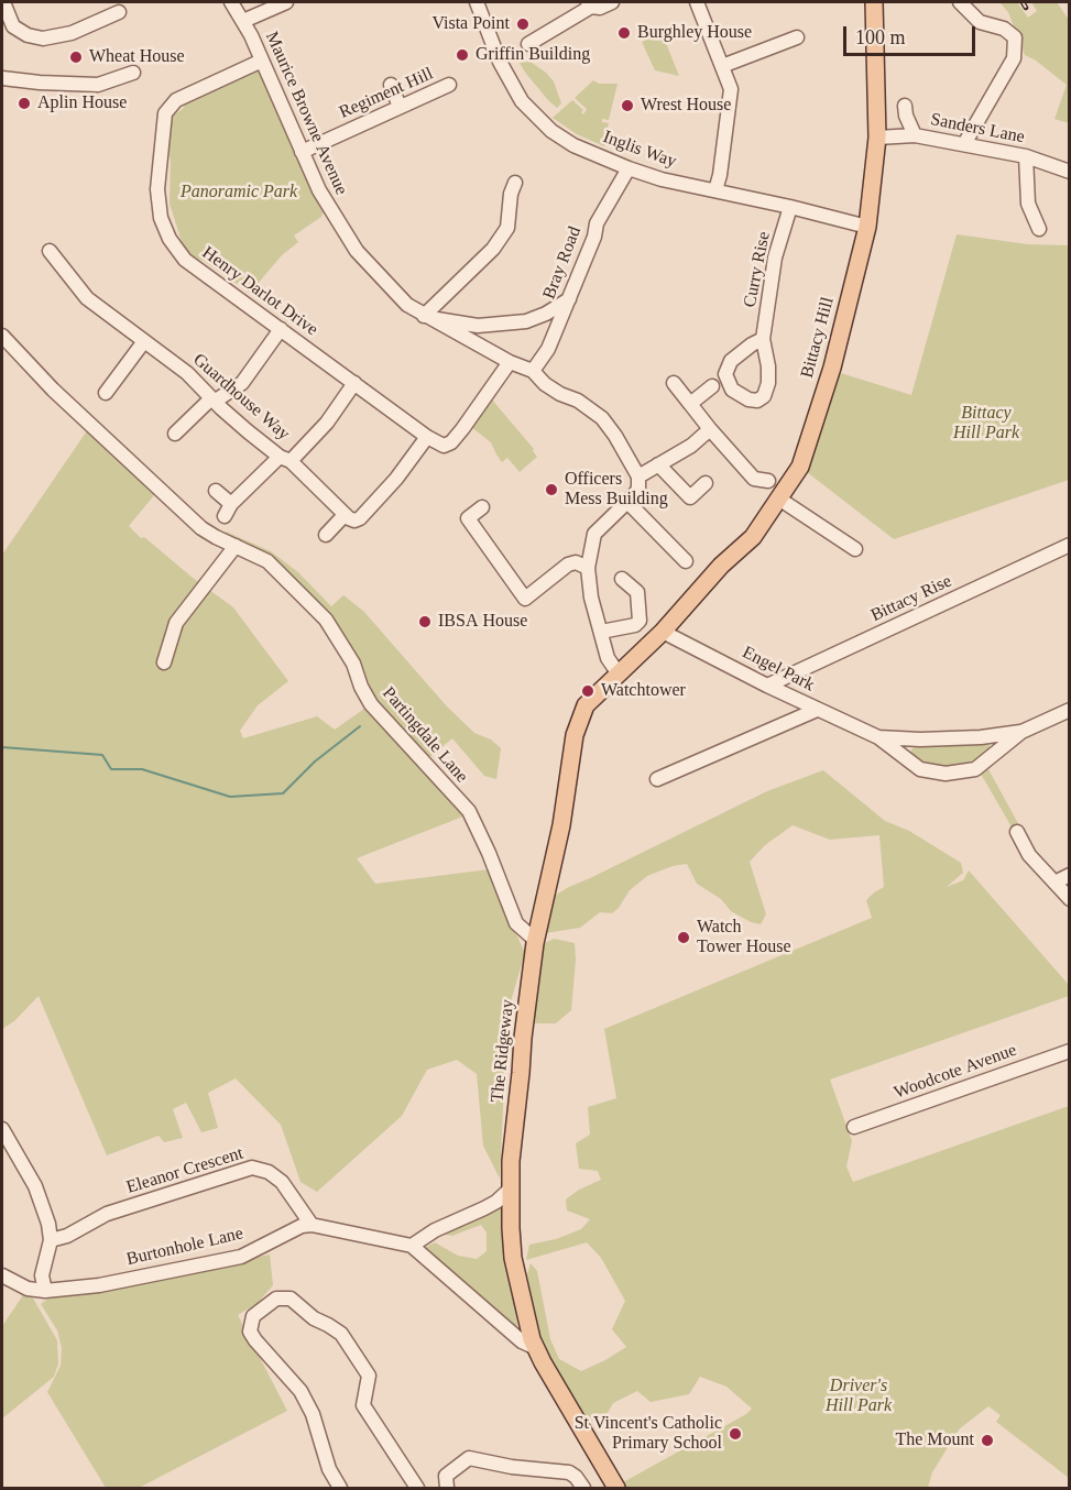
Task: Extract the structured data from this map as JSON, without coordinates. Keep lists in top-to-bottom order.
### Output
{
  "streets": {
    "main road": ["Bittacy Hill", "The Ridgeway"],
    "street": [
      "Regiment Hill",
      "Maurice Browne Avenue",
      "Sanders Lane",
      "Inglis Way",
      "Bray Road",
      "Curry Rise",
      "Henry Darlot Drive",
      "Guardhouse Way",
      "Bittacy Rise",
      "Engel Park",
      "Partingdale Lane",
      "Woodcote Avenue",
      "Eleanor Crescent",
      "Burtonhole Lane"
    ]
  },
  "crossings": [
    ["Regiment Hill", "Maurice Browne Avenue"],
    ["Maurice Browne Avenue", "Bray Road"],
    ["Maurice Browne Avenue", "Henry Darlot Drive"],
    ["Sanders Lane", "Bittacy Hill"],
    ["Inglis Way", "Bray Road"],
    ["Inglis Way", "Curry Rise"],
    ["Inglis Way", "Bittacy Hill"],
    ["Bittacy Hill", "Engel Park"],
    ["Bittacy Hill", "The Ridgeway"],
    ["Bittacy Rise", "Engel Park"],
    ["Engel Park", "The Ridgeway"],
    ["Partingdale Lane", "The Ridgeway"],
    ["Eleanor Crescent", "Burtonhole Lane"]
  ],
  "parks": ["Panoramic Park", "Bittacy Hill Park", "Driver's Hill Park"],
  "places": [
    "Vista Point",
    "Burghley House",
    "Griffin Building",
    "Wheat House",
    "Aplin House",
    "Wrest House",
    "Officers Mess Building",
    "IBSA House",
    "Watchtower",
    "Watch Tower House",
    "St Vincent's Catholic Primary School",
    "The Mount"
  ],
  "scale_bar": "100 m"
}
